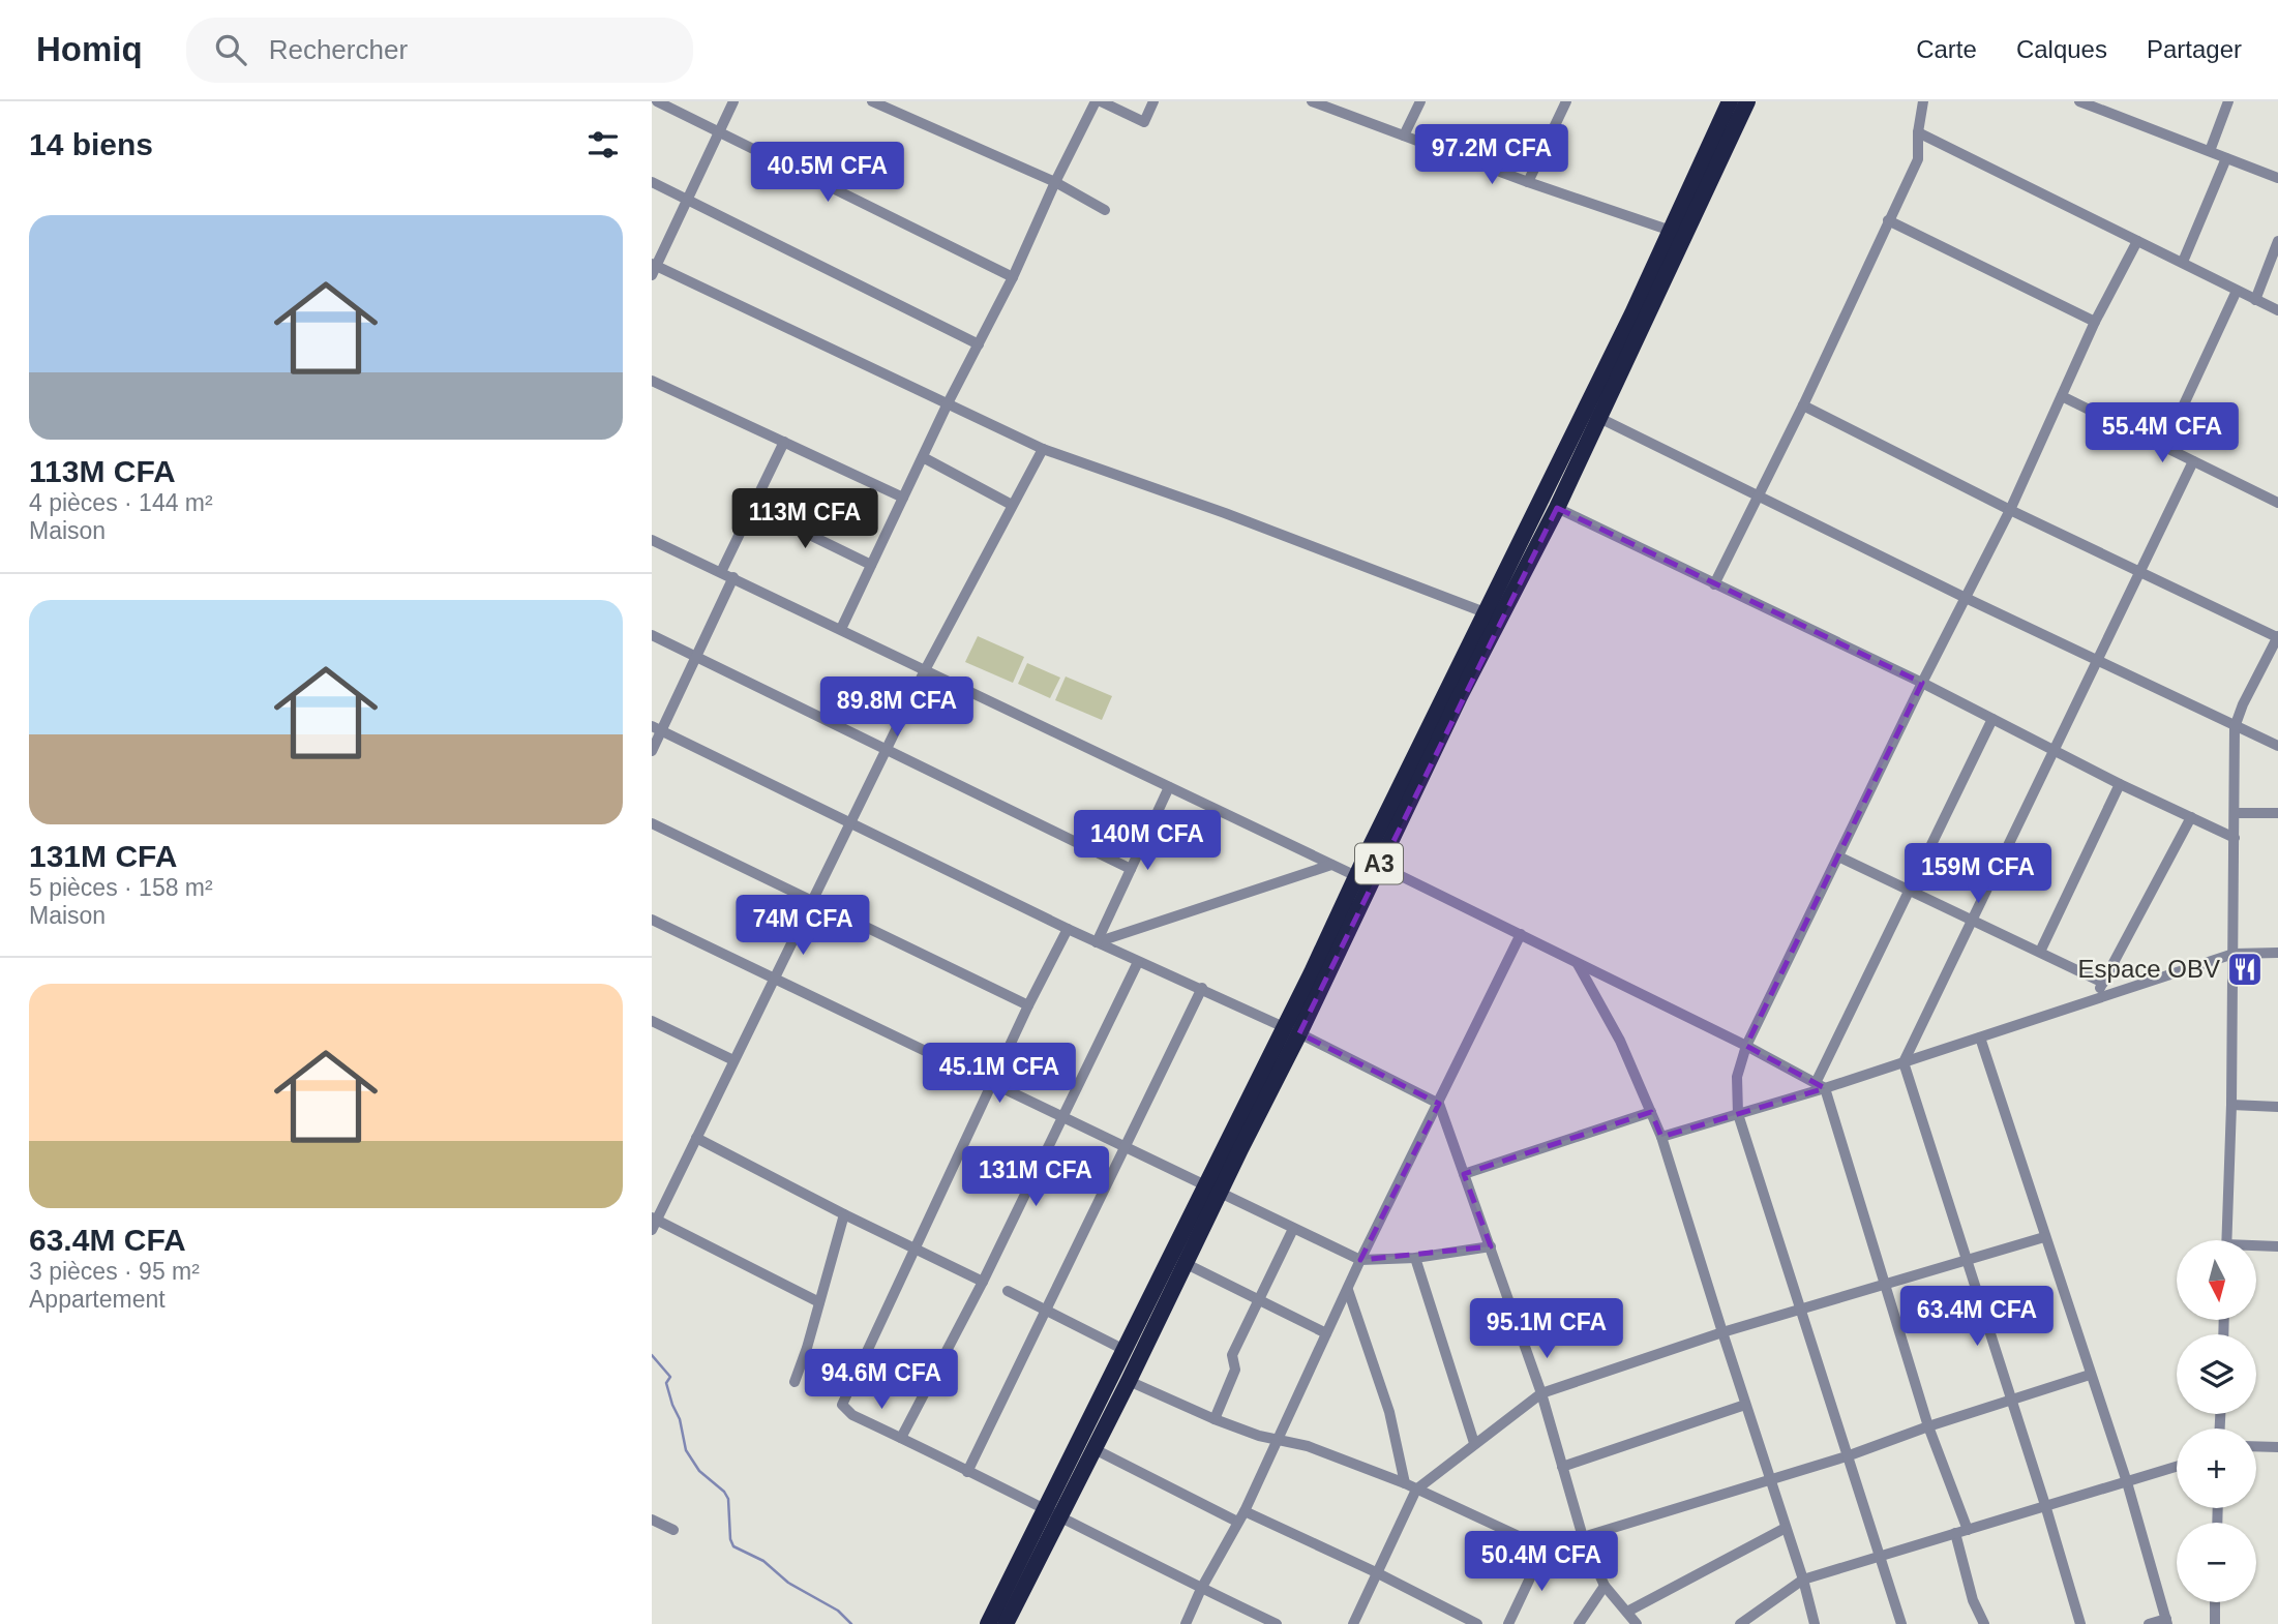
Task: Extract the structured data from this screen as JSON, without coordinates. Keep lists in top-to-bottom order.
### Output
{
  "streets": {
    "highway": ["A3"]
  },
  "places": {
    "restaurant": ["Espace OBV"]
  },
  "north": "bottom",
  "page": {
    "header": "Homiq",
    "search": "Rechercher",
    "nav": ["Carte", "Calques", "Partager"],
    "heading": "14 biens",
    "price": [
      "97.2M CFA",
      "40.5M CFA",
      "55.4M CFA",
      "113M CFA",
      "89.8M CFA",
      "140M CFA",
      "159M CFA",
      "74M CFA",
      "45.1M CFA",
      "131M CFA",
      "63.4M CFA",
      "95.1M CFA",
      "94.6M CFA",
      "50.4M CFA"
    ],
    "list": [
      {
        "name": "113M CFA",
        "note": "4 pièces · 144 m² · Maison"
      },
      {
        "name": "131M CFA",
        "note": "5 pièces · 158 m² · Maison"
      },
      {
        "name": "63.4M CFA",
        "note": "3 pièces · 95 m² · Appartement"
      }
    ],
    "map_buttons": ["+", "−"]
  }
}
